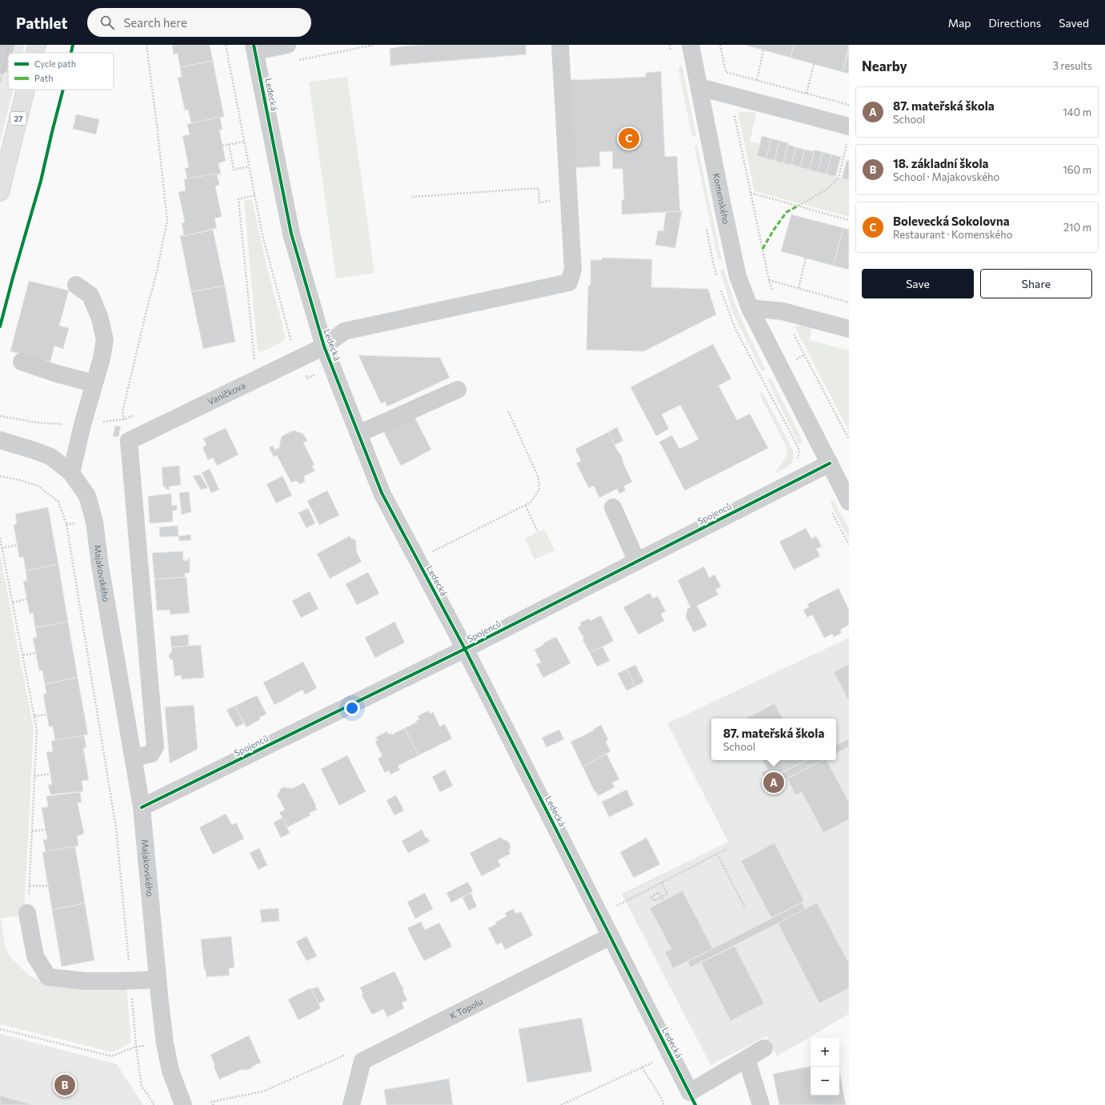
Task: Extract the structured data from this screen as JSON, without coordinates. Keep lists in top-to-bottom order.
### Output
{
  "streets": {
    "main road": ["27"],
    "street": [
      "Ledecká",
      "Komenského",
      "Vaníčkova",
      "Spojenců",
      "Majakovského",
      "K Topolu"
    ]
  },
  "crossings": [
    ["Ledecká", "Vaníčkova"],
    ["Ledecká", "Spojenců"],
    ["Ledecká", "K Topolu"],
    ["Komenského", "Spojenců"],
    ["Spojenců", "Majakovského"]
  ],
  "legend": ["Cycle path", "Path"],
  "page": {
    "header": "Pathlet",
    "search": "Search here",
    "nav": ["Map", "Directions", "Saved"],
    "heading": ["Nearby", "3 results"],
    "list": [
      {
        "mark": "A",
        "name": "87. mateřská škola",
        "note": "School",
        "value": "140 m"
      },
      {
        "mark": "B",
        "name": "18. základní škola",
        "note": "School · Majakovského",
        "value": "160 m"
      },
      {
        "mark": "C",
        "name": "Bolevecká Sokolovna",
        "note": "Restaurant · Komenského",
        "value": "210 m"
      }
    ],
    "pins": ["C", "A", "B"],
    "buttons": ["Save", "Share"],
    "popup": ["87. mateřská škola", "School"],
    "map_buttons": ["+", "−"]
  }
}
